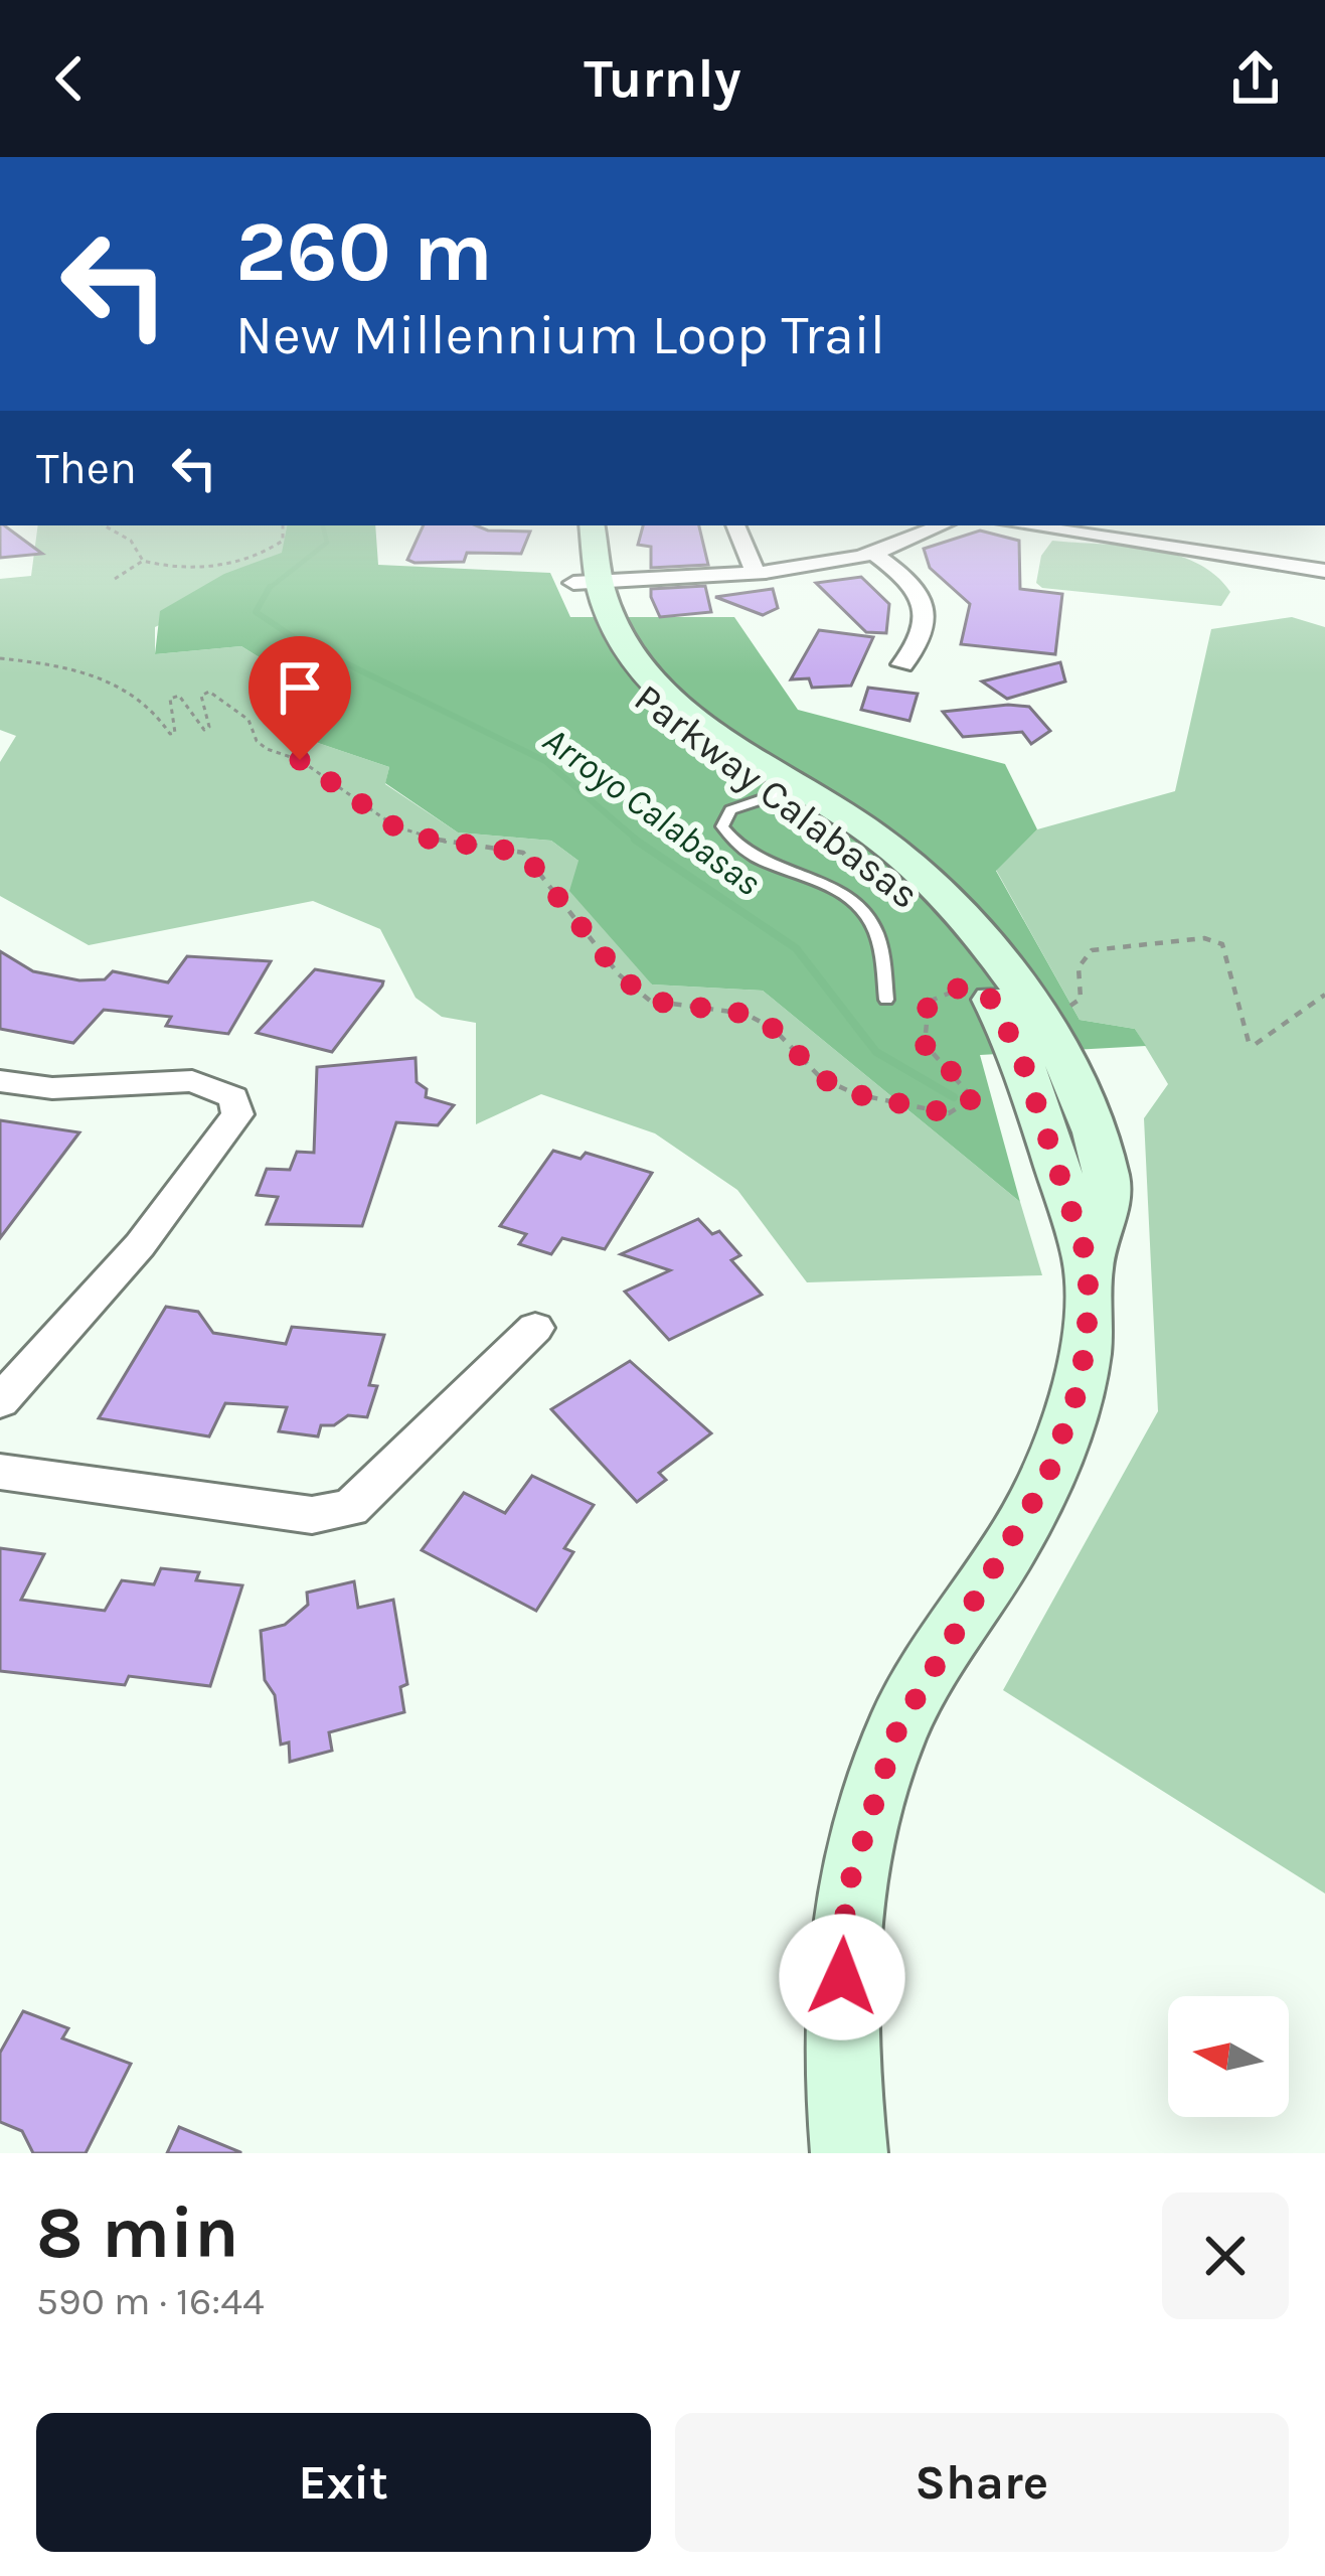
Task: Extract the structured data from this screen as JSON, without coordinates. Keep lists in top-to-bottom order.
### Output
{
  "streets": {
    "street": ["Parkway Calabasas"]
  },
  "water": ["Arroyo Calabasas"],
  "north": "left",
  "page": {
    "header": "Turnly",
    "turn": ["260 m", "New Millennium Loop Trail"],
    "then": "Then",
    "heading": ["8 min", "590 m · 16:44"],
    "buttons": ["Exit", "Share"]
  }
}
